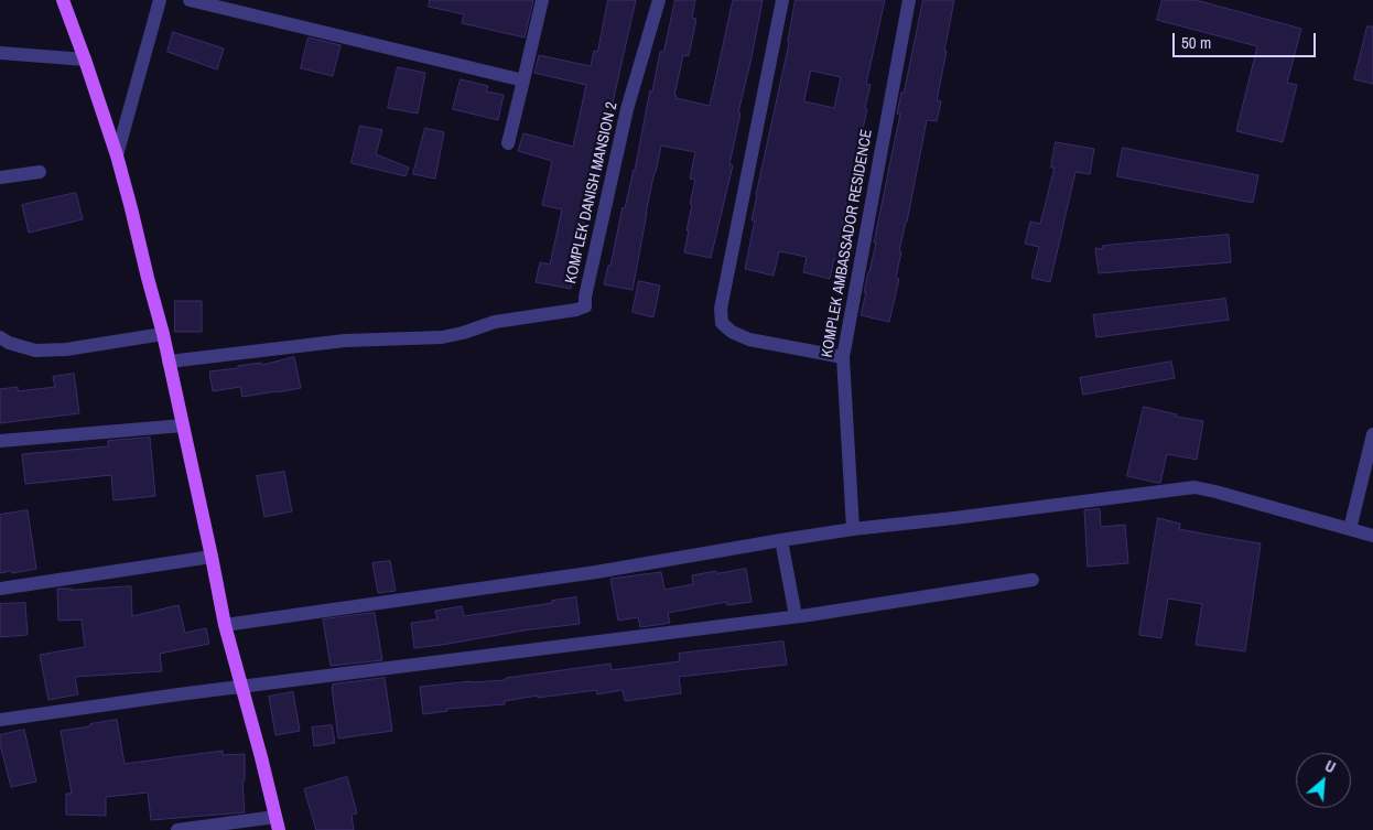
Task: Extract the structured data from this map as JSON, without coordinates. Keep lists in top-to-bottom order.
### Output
{
  "streets": {
    "street": ["KOMPLEK DANISH MANSION 2", "KOMPLEK AMBASSADOR RESIDENCE"]
  },
  "scale_bar": "50 m",
  "north": "top right"
}
